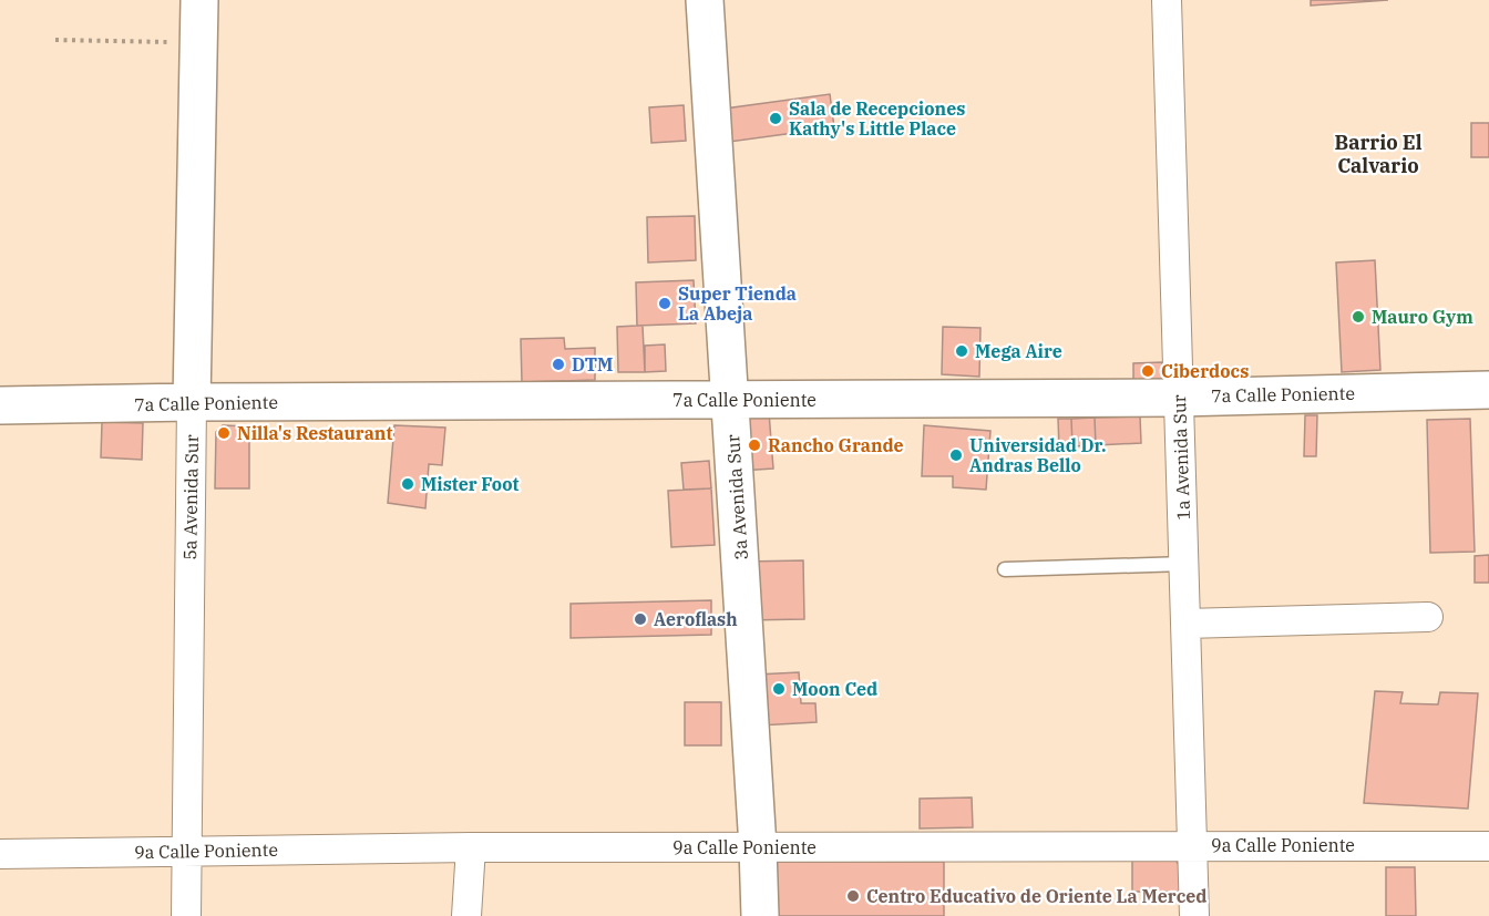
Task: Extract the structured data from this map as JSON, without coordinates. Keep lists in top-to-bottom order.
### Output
{
  "streets": {
    "street": [
      "7a Calle Poniente",
      "1a Avenida Sur",
      "5a Avenida Sur",
      "3a Avenida Sur",
      "9a Calle Poniente"
    ]
  },
  "crossings": [
    ["7a Calle Poniente", "1a Avenida Sur"],
    ["7a Calle Poniente", "5a Avenida Sur"],
    ["7a Calle Poniente", "3a Avenida Sur"],
    ["1a Avenida Sur", "9a Calle Poniente"],
    ["5a Avenida Sur", "9a Calle Poniente"],
    ["3a Avenida Sur", "9a Calle Poniente"]
  ],
  "districts": ["Barrio El Calvario"],
  "places": [
    "Sala de Recepciones Kathy's Little Place",
    "Super Tienda La Abeja",
    "Mauro Gym",
    "Mega Aire",
    "DTM",
    "Ciberdocs",
    "Nilla's Restaurant",
    "Rancho Grande",
    "Universidad Dr. Andras Bello",
    "Mister Foot",
    "Aeroflash",
    "Moon Ced",
    "Centro Educativo de Oriente La Merced"
  ]
}
